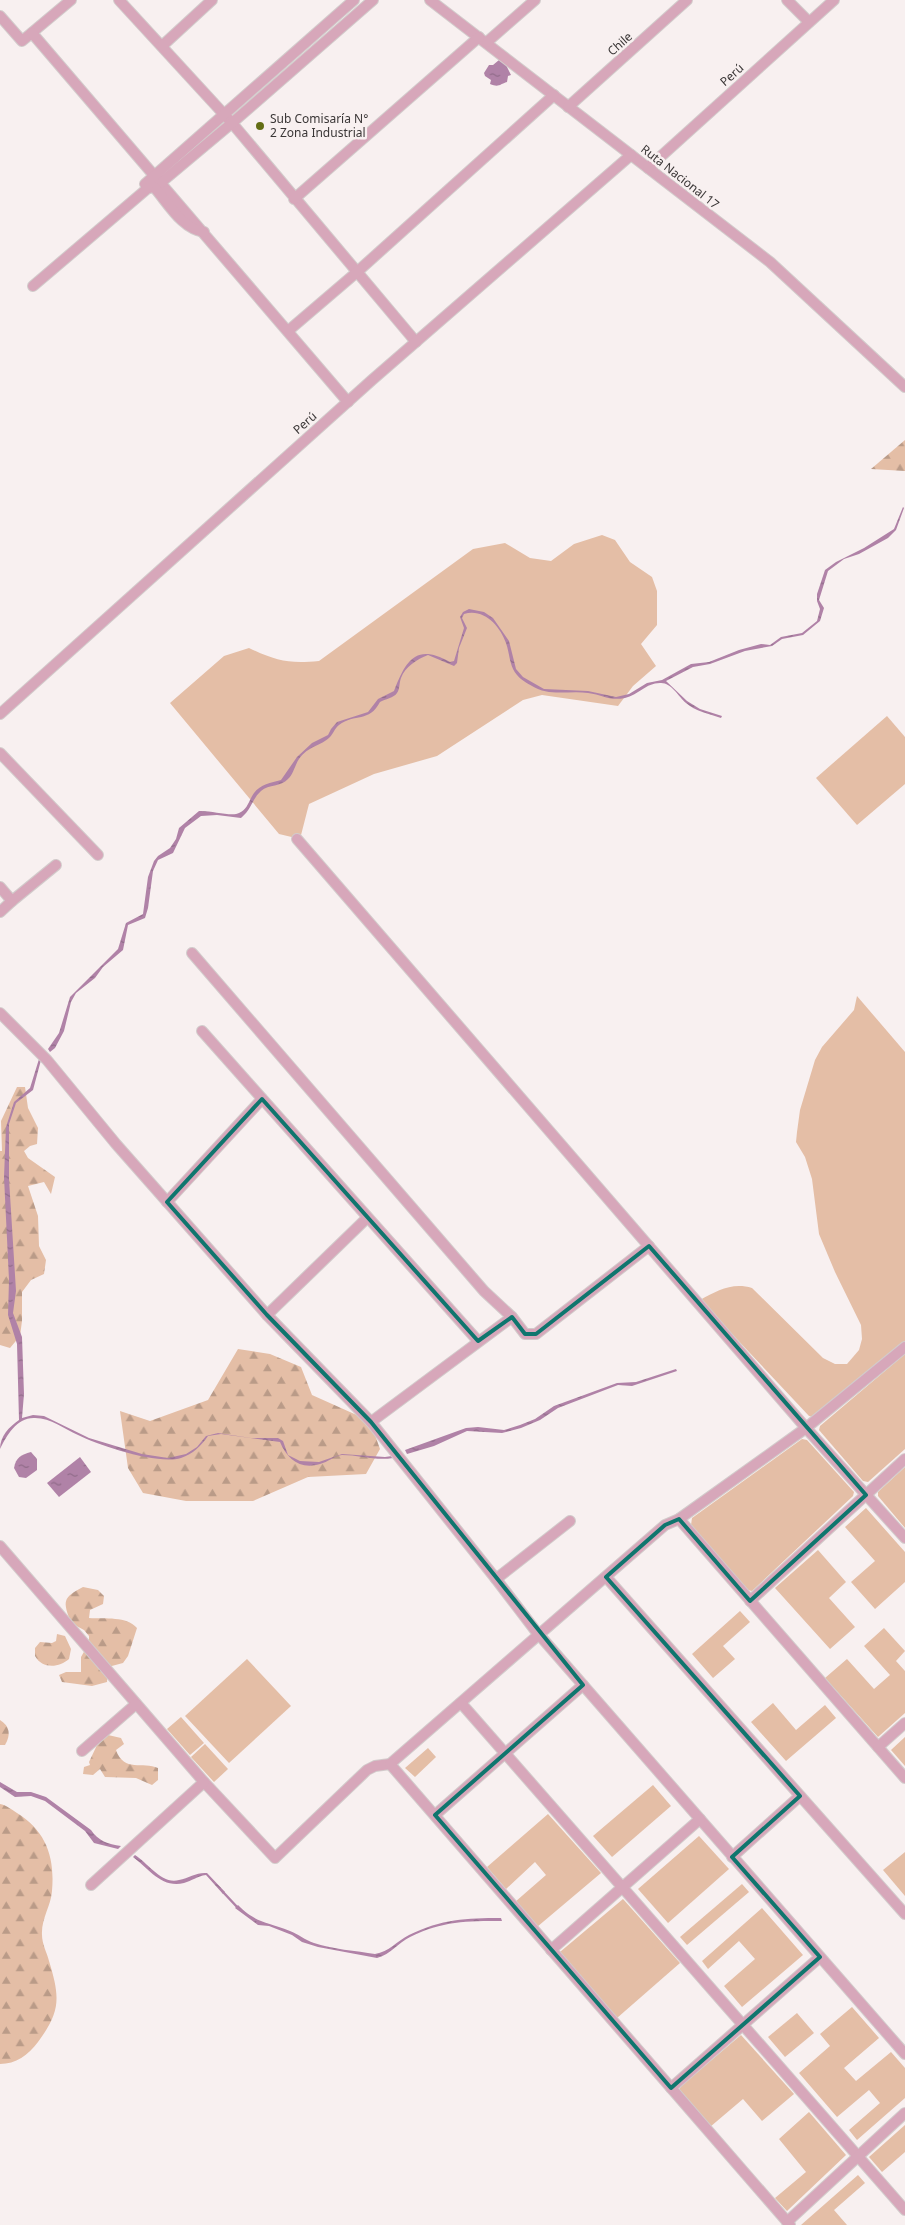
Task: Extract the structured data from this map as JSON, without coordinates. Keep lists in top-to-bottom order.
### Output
{
  "streets": {
    "street": ["Chile", "Perú", "Ruta Nacional 17"]
  },
  "crossings": [
    ["Chile", "Ruta Nacional 17"],
    ["Perú", "Ruta Nacional 17"]
  ],
  "places": ["Sub Comisaría N° 2 Zona Industrial"]
}
